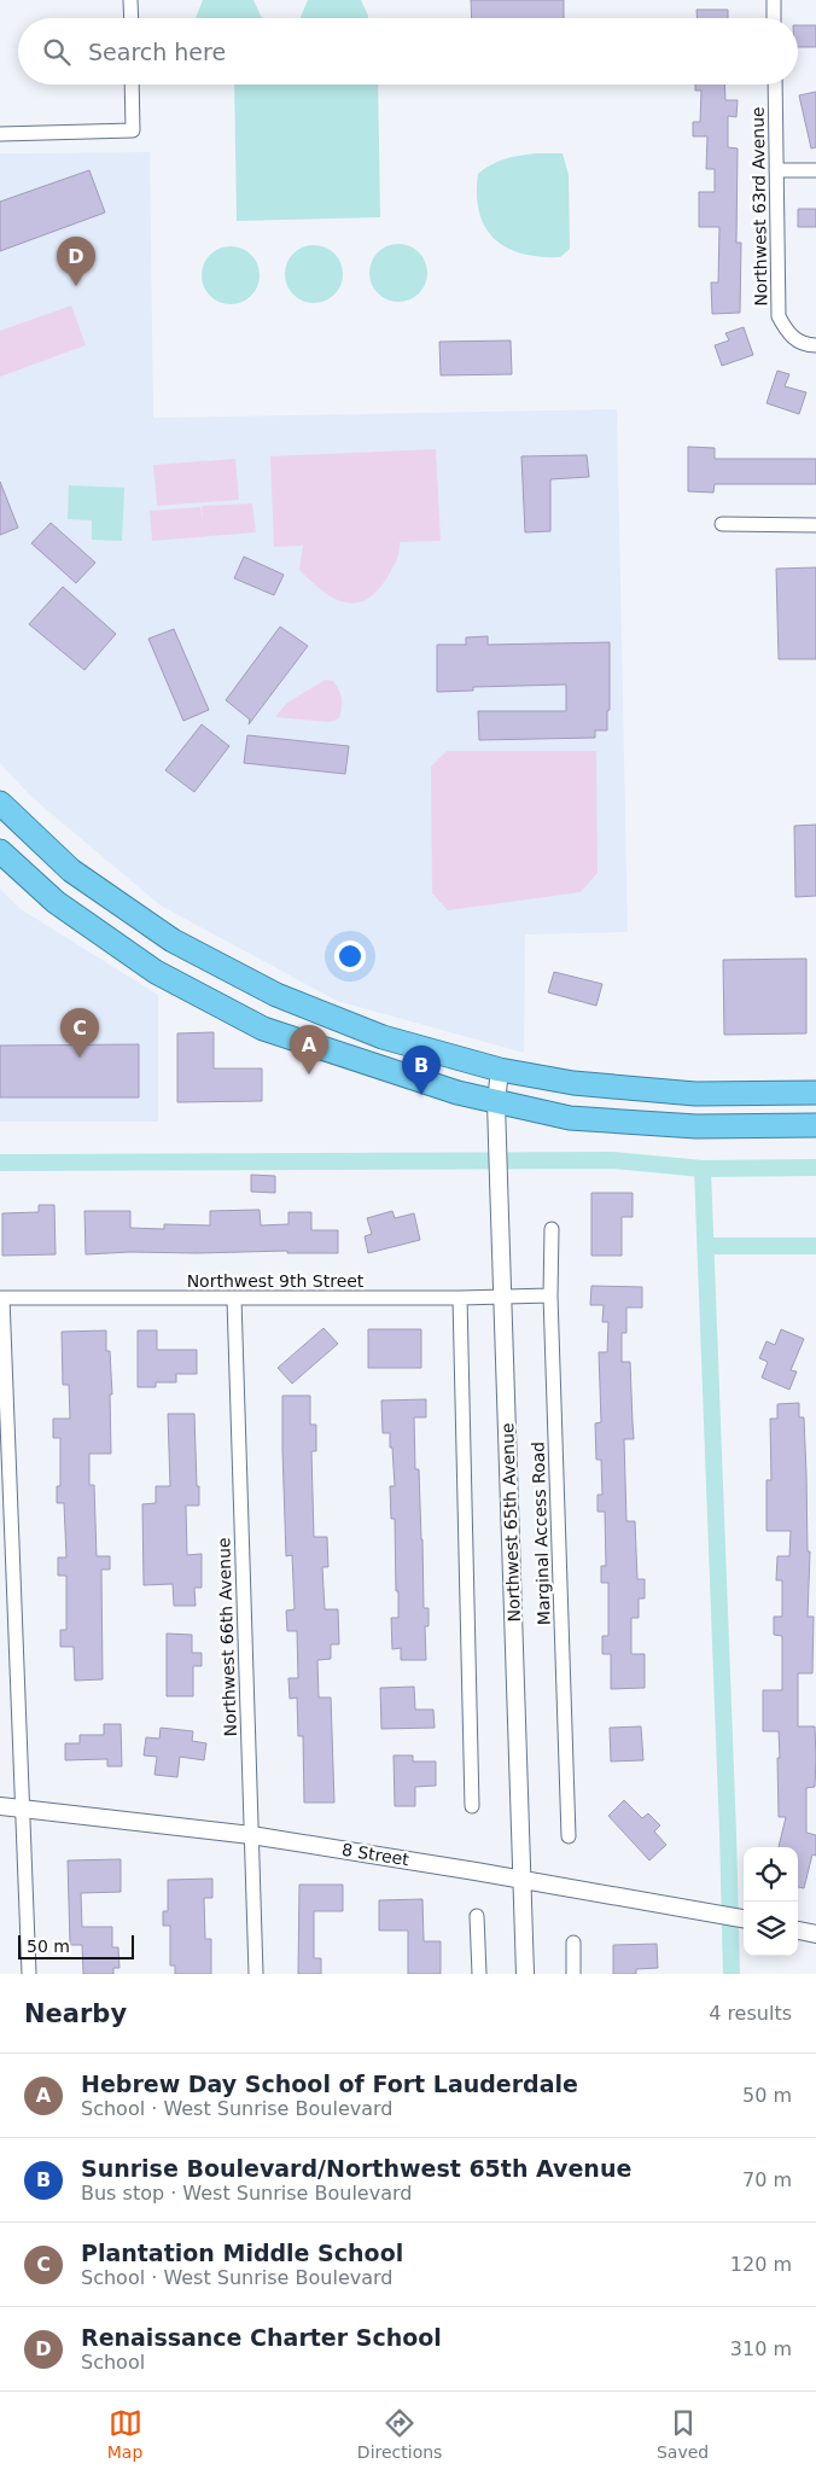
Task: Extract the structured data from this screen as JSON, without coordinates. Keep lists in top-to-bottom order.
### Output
{
  "streets": {
    "street": [
      "Northwest 63rd Avenue",
      "Northwest 9th Street",
      "Northwest 65th Avenue",
      "Marginal Access Road",
      "Northwest 66th Avenue",
      "8 Street"
    ]
  },
  "crossings": [
    ["Northwest 9th Street", "Northwest 65th Avenue"],
    ["Northwest 9th Street", "Marginal Access Road"],
    ["Northwest 9th Street", "Northwest 66th Avenue"],
    ["Northwest 65th Avenue", "8 Street"],
    ["Northwest 66th Avenue", "8 Street"]
  ],
  "scale_bar": "50 m",
  "page": {
    "search": "Search here",
    "pins": [
      "D",
      "C",
      "A",
      "B"
    ],
    "scale": "50 m",
    "heading": ["Nearby", "4 results"],
    "list": [
      {
        "mark": "A",
        "name": "Hebrew Day School of Fort Lauderdale",
        "note": "School · West Sunrise Boulevard",
        "value": "50 m"
      },
      {
        "mark": "B",
        "name": "Sunrise Boulevard/Northwest 65th Avenue",
        "note": "Bus stop · West Sunrise Boulevard",
        "value": "70 m"
      },
      {
        "mark": "C",
        "name": "Plantation Middle School",
        "note": "School · West Sunrise Boulevard",
        "value": "120 m"
      },
      {
        "mark": "D",
        "name": "Renaissance Charter School",
        "note": "School",
        "value": "310 m"
      }
    ],
    "nav": ["Map", "Directions", "Saved"]
  }
}
